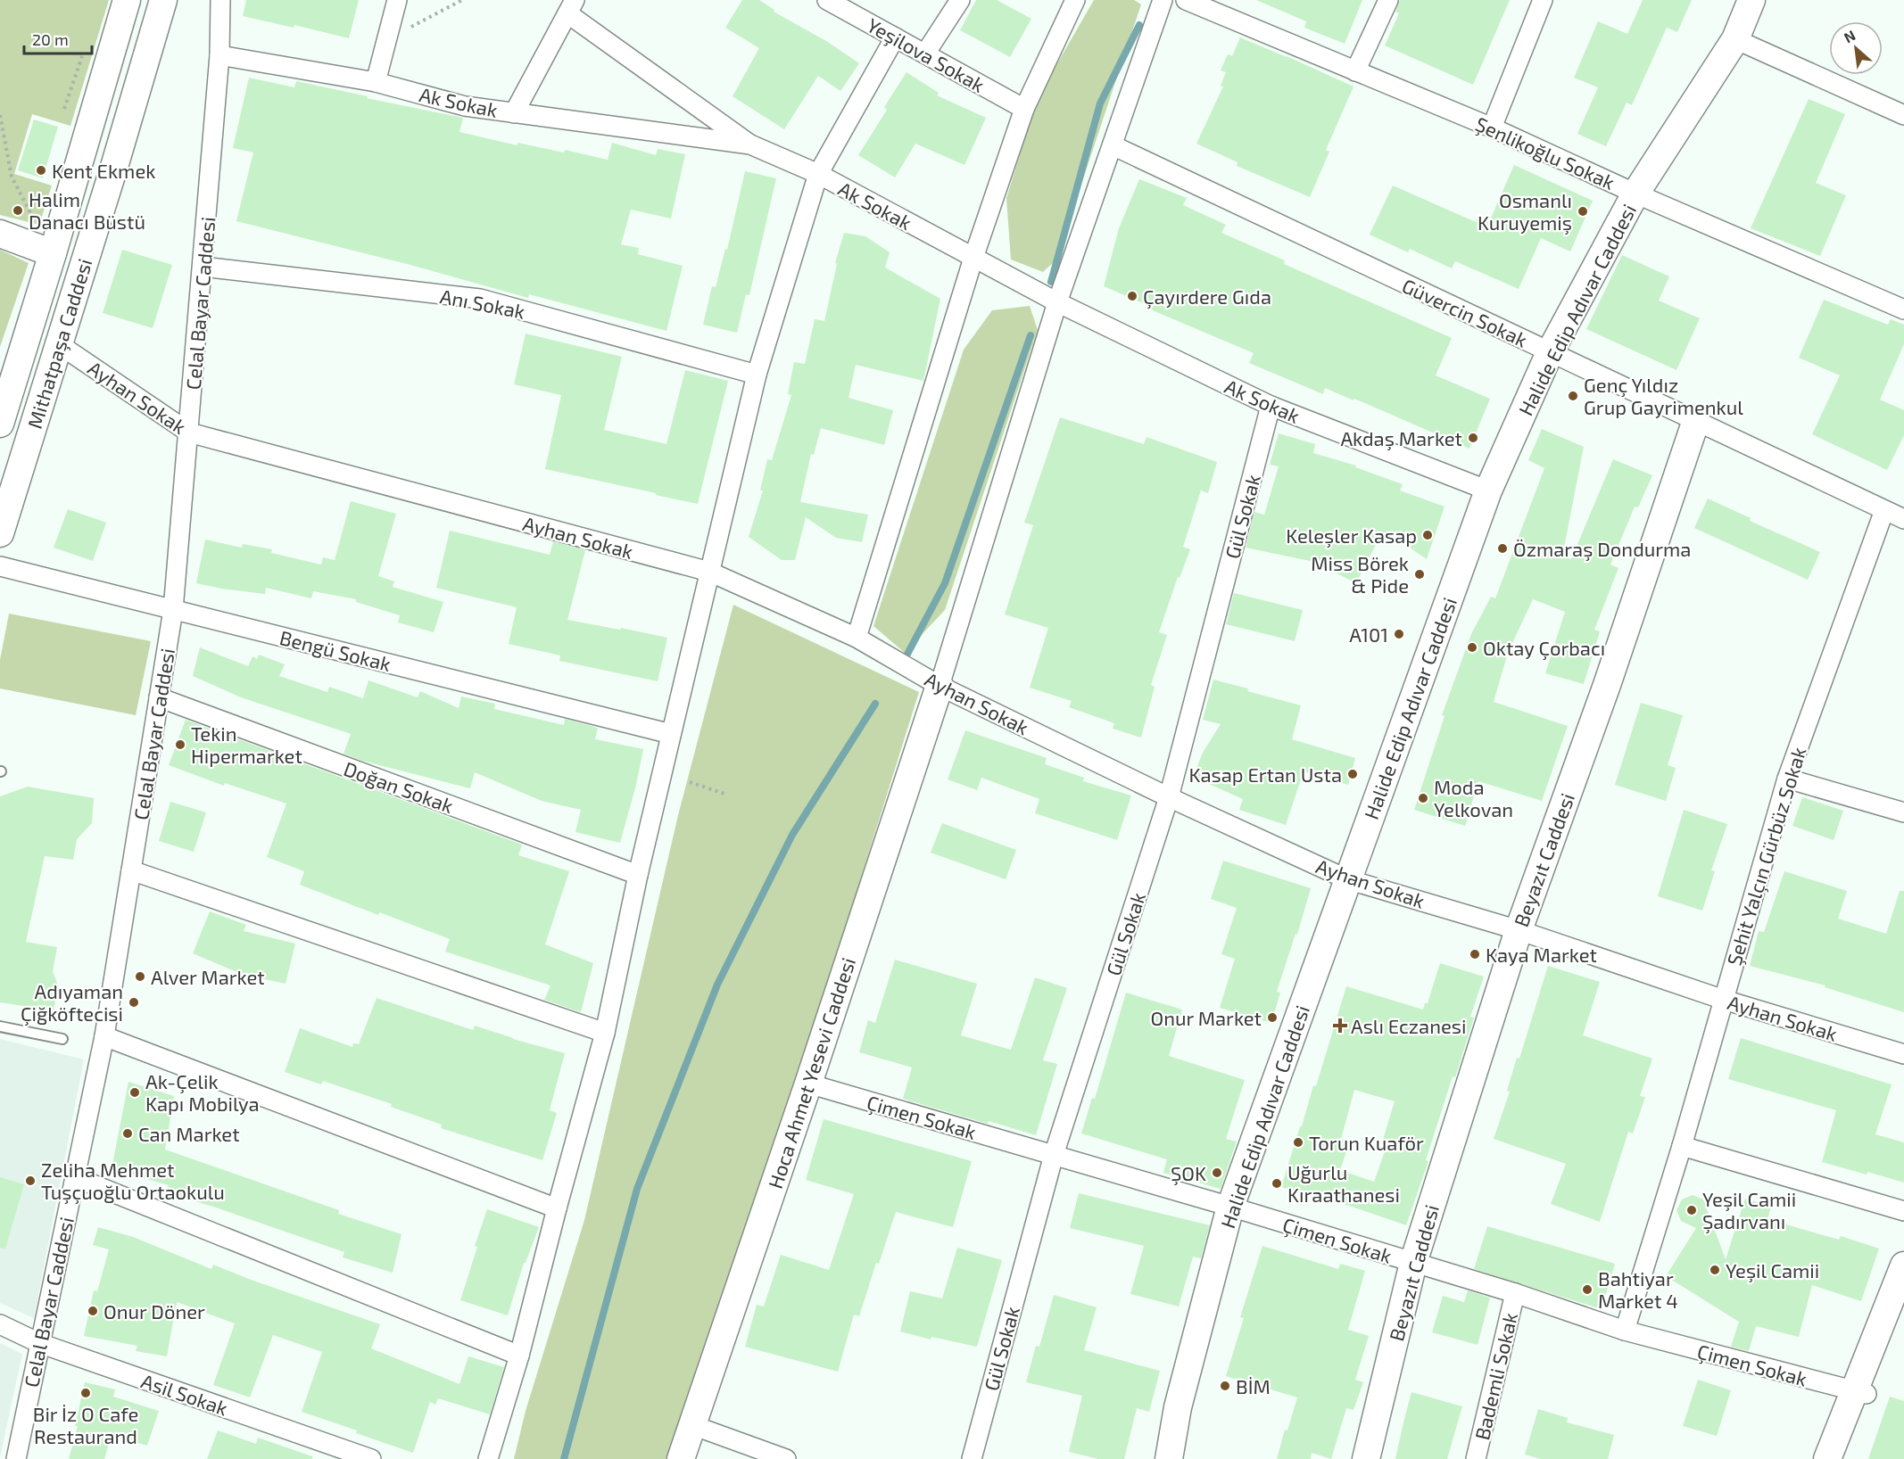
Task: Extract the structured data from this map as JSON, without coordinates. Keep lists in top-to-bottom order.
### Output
{
  "streets": {
    "street": [
      "Yeşilova Sokak",
      "Ak Sokak",
      "Şenlikoğlu Sokak",
      "Celal Bayar Caddesi",
      "Anı Sokak",
      "Halide Edip Adıvar Caddesi",
      "Güvercin Sokak",
      "Mithatpaşa Caddesi",
      "Ayhan Sokak",
      "Gül Sokak",
      "Bengü Sokak",
      "Doğan Sokak",
      "Şehit Yalçın Gürbüz Sokak",
      "Beyazıt Caddesi",
      "Hoca Ahmet Yesevi Caddesi",
      "Çimen Sokak",
      "Bademli Sokak",
      "Asil Sokak"
    ]
  },
  "crossings": [
    ["Ak Sokak", "Celal Bayar Caddesi"],
    ["Ak Sokak", "Halide Edip Adıvar Caddesi"],
    ["Ak Sokak", "Gül Sokak"],
    ["Şenlikoğlu Sokak", "Halide Edip Adıvar Caddesi"],
    ["Celal Bayar Caddesi", "Anı Sokak"],
    ["Celal Bayar Caddesi", "Ayhan Sokak"],
    ["Celal Bayar Caddesi", "Bengü Sokak"],
    ["Celal Bayar Caddesi", "Doğan Sokak"],
    ["Celal Bayar Caddesi", "Asil Sokak"],
    ["Halide Edip Adıvar Caddesi", "Güvercin Sokak"],
    ["Halide Edip Adıvar Caddesi", "Ayhan Sokak"],
    ["Halide Edip Adıvar Caddesi", "Çimen Sokak"],
    ["Güvercin Sokak", "Şehit Yalçın Gürbüz Sokak"],
    ["Güvercin Sokak", "Beyazıt Caddesi"],
    ["Mithatpaşa Caddesi", "Ayhan Sokak"],
    ["Ayhan Sokak", "Gül Sokak"],
    ["Ayhan Sokak", "Şehit Yalçın Gürbüz Sokak"],
    ["Ayhan Sokak", "Beyazıt Caddesi"],
    ["Ayhan Sokak", "Hoca Ahmet Yesevi Caddesi"],
    ["Gül Sokak", "Çimen Sokak"],
    ["Şehit Yalçın Gürbüz Sokak", "Çimen Sokak"],
    ["Beyazıt Caddesi", "Çimen Sokak"],
    ["Hoca Ahmet Yesevi Caddesi", "Çimen Sokak"],
    ["Çimen Sokak", "Bademli Sokak"]
  ],
  "places": {
    "other": [
      "Kent Ekmek",
      "Halim Danacı Büstü",
      "Osmanlı Kuruyemiş",
      "Çayırdere Gıda",
      "Genç Yıldız Grup Gayrimenkul",
      "Akdaş Market",
      "Keleşler Kasap",
      "Özmaraş Dondurma",
      "Miss Börek & Pide",
      "A101",
      "Oktay Çorbacı",
      "Tekin Hipermarket",
      "Kasap Ertan Usta",
      "Moda Yelkovan",
      "Kaya Market",
      "Alver Market",
      "Adıyaman Çiğköftecisi",
      "Onur Market",
      "Ak-Çelik Kapı Mobilya",
      "Can Market",
      "Torun Kuaför",
      "ŞOK",
      "Zeliha Mehmet Tuşçuoğlu Ortaokulu",
      "Uğurlu Kıraathanesi",
      "Yeşil Camii Şadırvanı",
      "Yeşil Camii",
      "Bahtiyar Market 4",
      "Onur Döner",
      "BİM",
      "Bir İz O Cafe Restaurand"
    ],
    "health": ["Aslı Eczanesi"]
  },
  "scale_bar": "20 m",
  "north": "top left"
}
